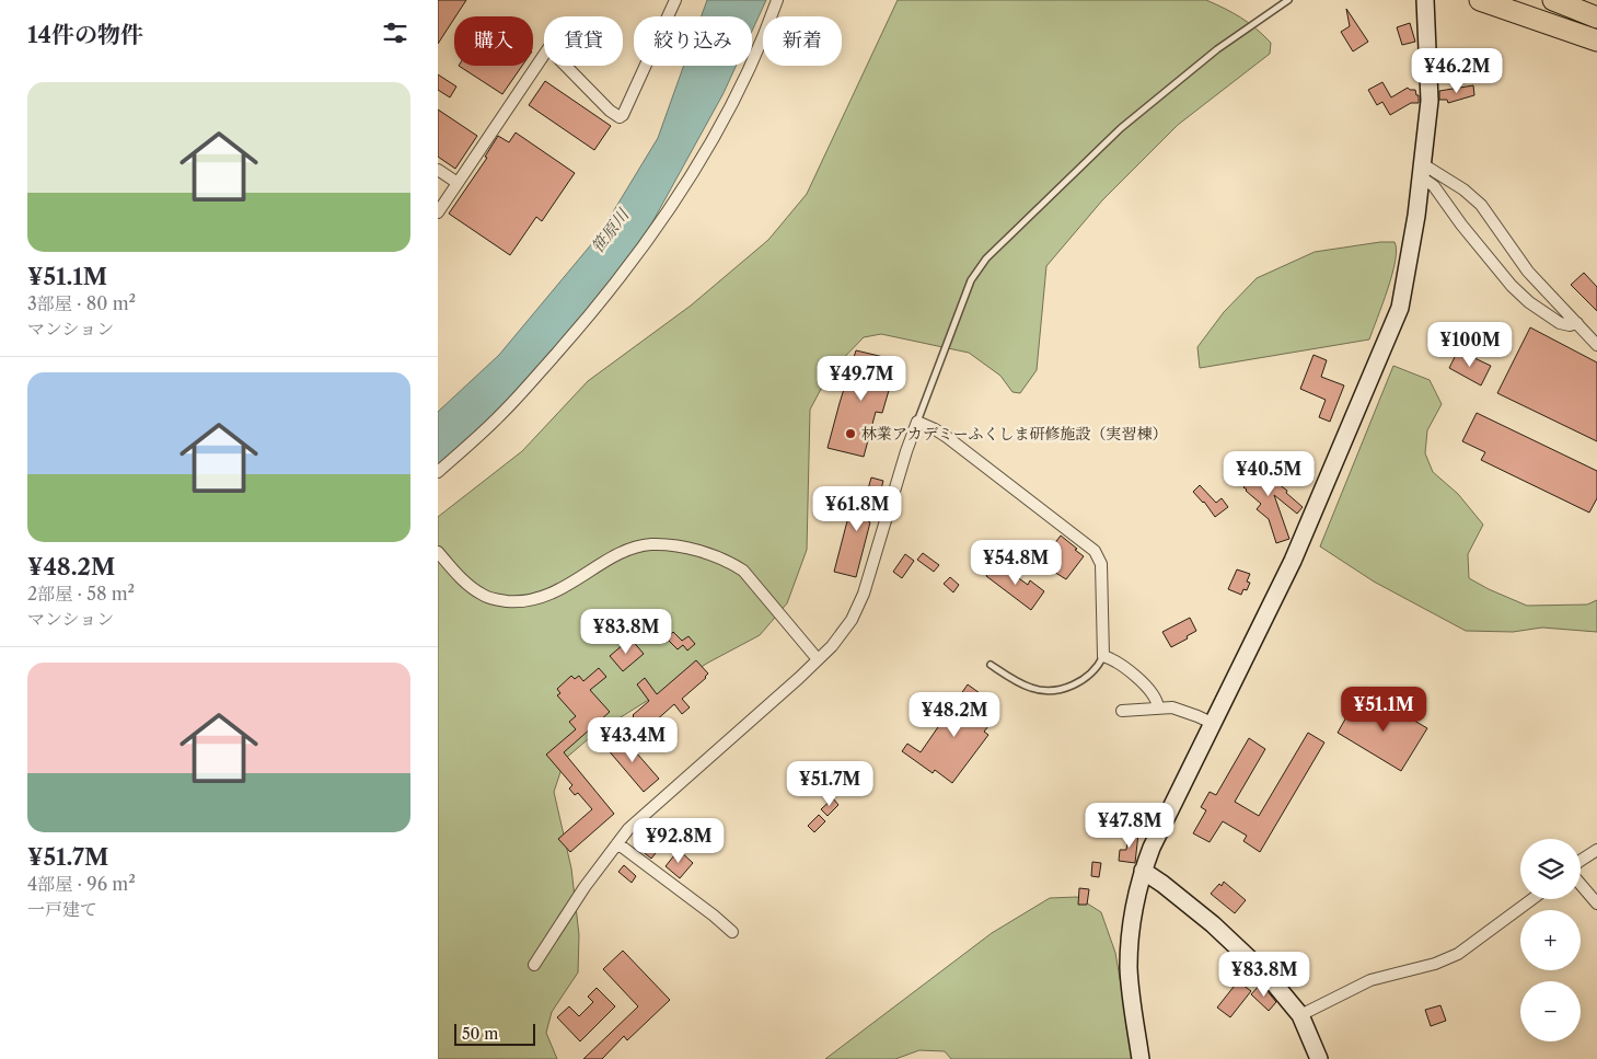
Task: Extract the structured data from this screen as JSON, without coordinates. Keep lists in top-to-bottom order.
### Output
{
  "water": ["笹原川"],
  "places": ["林業アカデミーふくしま研修施設（実習棟）"],
  "scale_bar": "50 m",
  "page": {
    "heading": "14件の物件",
    "chip": [
      "購入",
      "賃貸",
      "絞り込み",
      "新着"
    ],
    "price": [
      "¥46.2M",
      "¥100M",
      "¥49.7M",
      "¥40.5M",
      "¥61.8M",
      "¥54.8M",
      "¥83.8M",
      "¥51.1M",
      "¥48.2M",
      "¥43.4M",
      "¥51.7M",
      "¥47.8M",
      "¥92.8M",
      "¥83.8M"
    ],
    "list": [
      {
        "name": "¥51.1M",
        "note": "3部屋 · 80 m² · マンション"
      },
      {
        "name": "¥48.2M",
        "note": "2部屋 · 58 m² · マンション"
      },
      {
        "name": "¥51.7M",
        "note": "4部屋 · 96 m² · 一戸建て"
      }
    ],
    "map_buttons": ["+", "−"],
    "scale": "50 m"
  }
}
